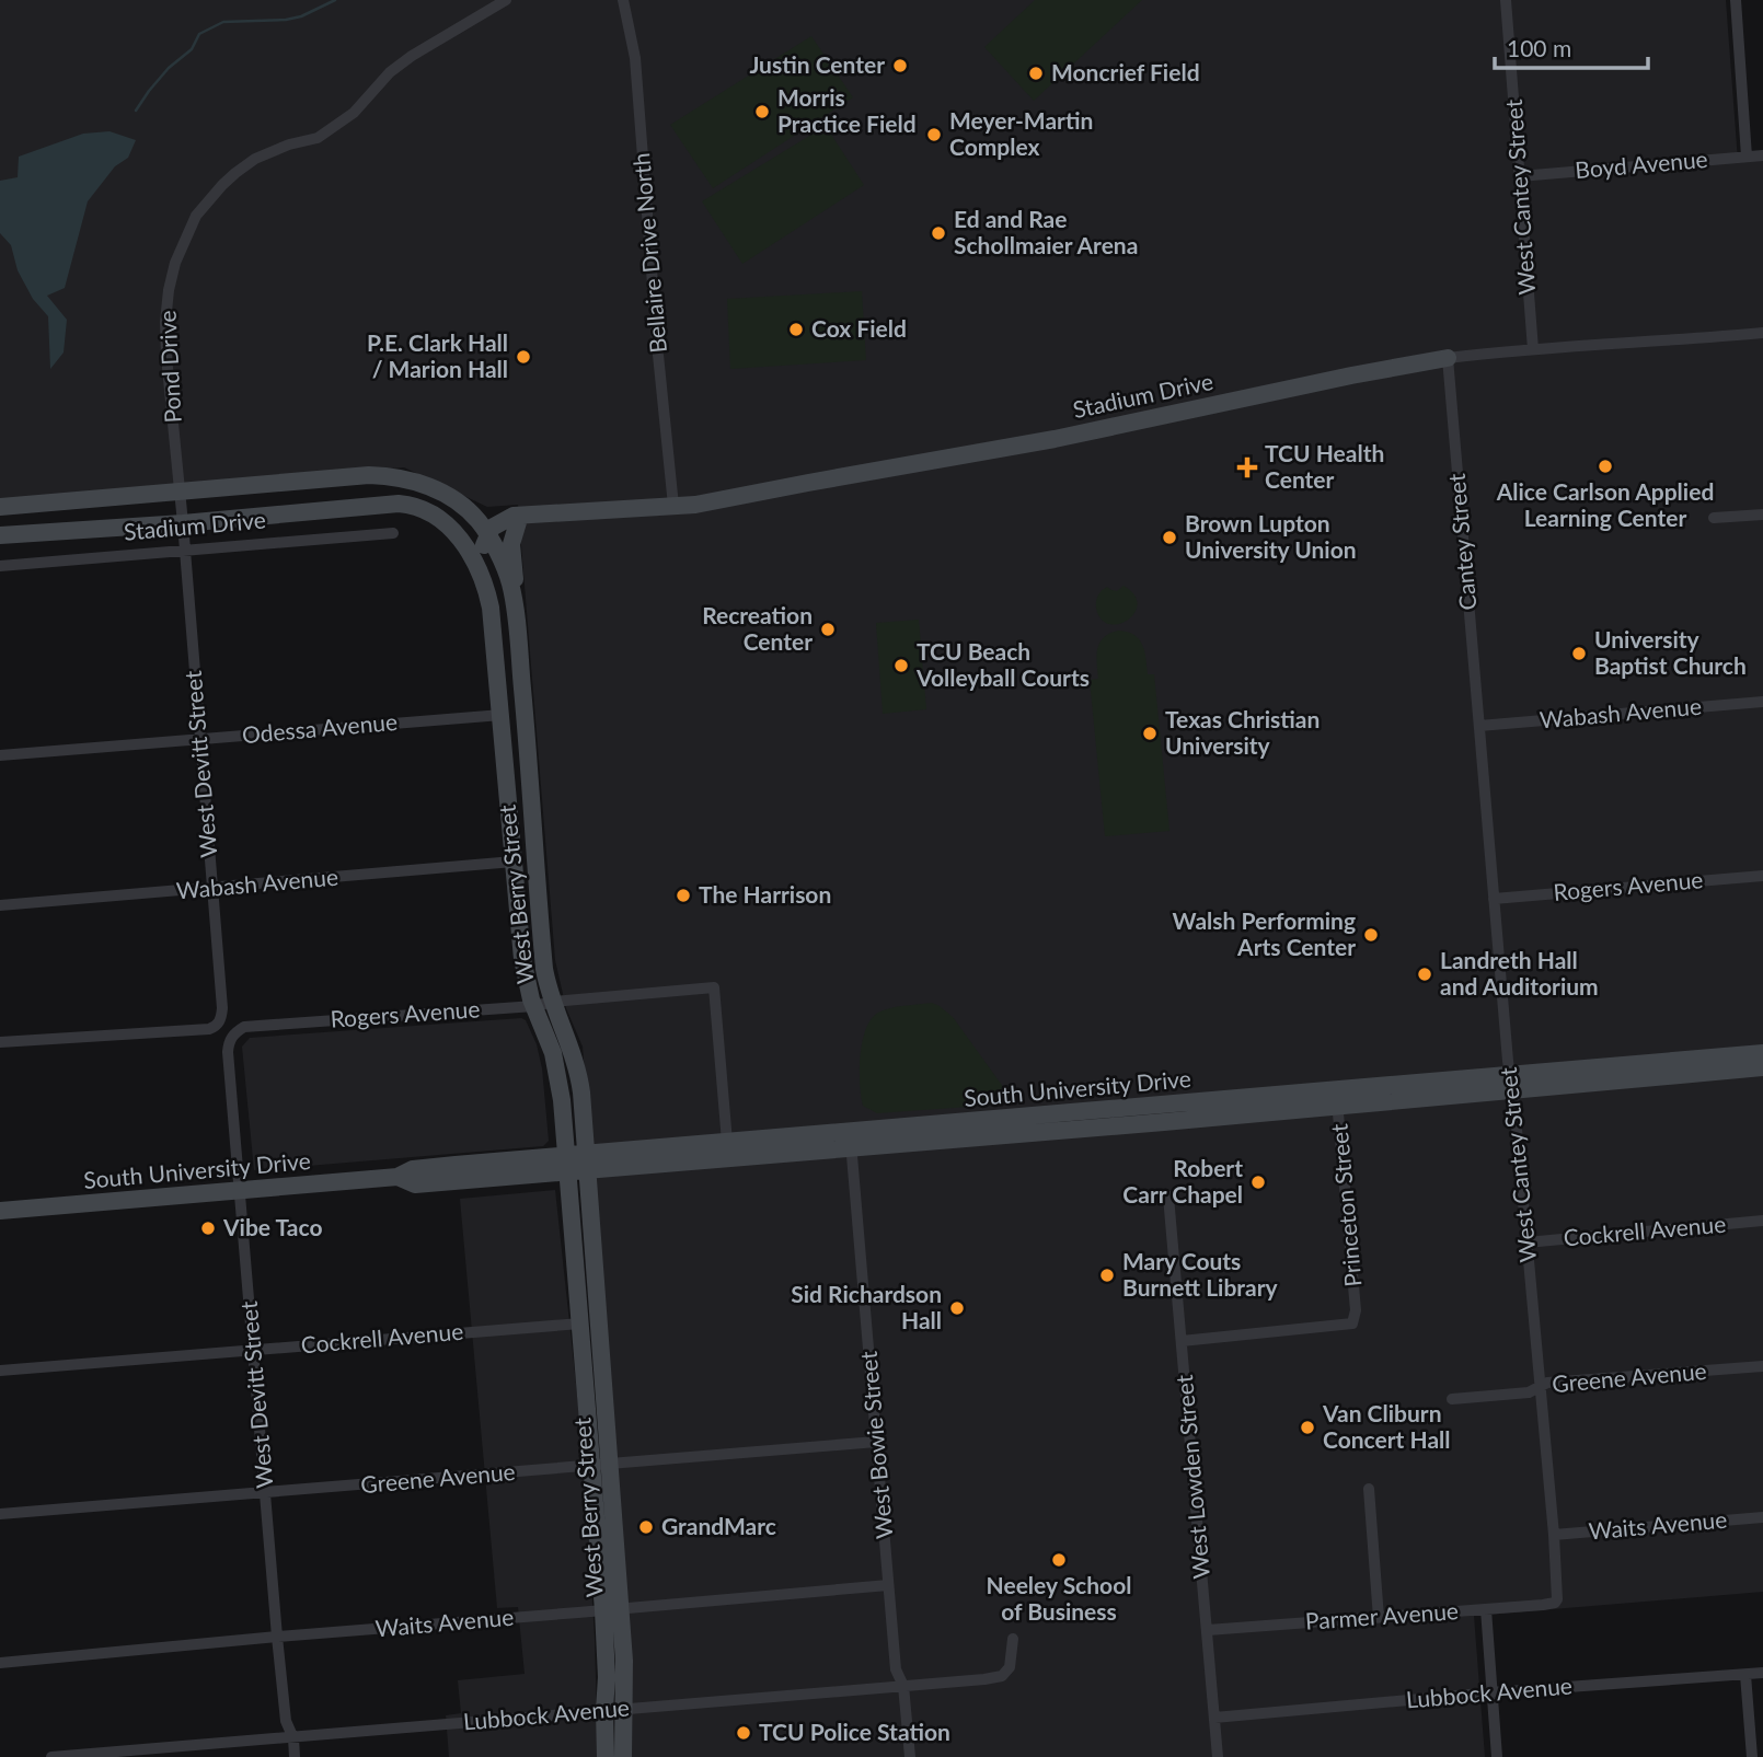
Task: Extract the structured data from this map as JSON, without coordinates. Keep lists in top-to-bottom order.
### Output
{
  "streets": {
    "main road": ["Stadium Drive", "West Berry Street", "South University Drive"],
    "street": [
      "Boyd Avenue",
      "West Cantey Street",
      "Bellaire Drive North",
      "Pond Drive",
      "Cantey Street",
      "Wabash Avenue",
      "Odessa Avenue",
      "West Devitt Street",
      "Rogers Avenue",
      "Princeton Street",
      "Cockrell Avenue",
      "Greene Avenue",
      "West Bowie Street",
      "West Lowden Street",
      "Waits Avenue",
      "Parmer Avenue",
      "Lubbock Avenue"
    ]
  },
  "crossings": [
    ["Boyd Avenue", "West Cantey Street"],
    ["West Cantey Street", "Stadium Drive"],
    ["West Cantey Street", "Cantey Street"],
    ["West Cantey Street", "Wabash Avenue"],
    ["West Cantey Street", "Rogers Avenue"],
    ["West Cantey Street", "South University Drive"],
    ["West Cantey Street", "Cockrell Avenue"],
    ["West Cantey Street", "Greene Avenue"],
    ["West Cantey Street", "Waits Avenue"],
    ["West Cantey Street", "Parmer Avenue"],
    ["Bellaire Drive North", "Stadium Drive"],
    ["Pond Drive", "West Devitt Street"],
    ["Pond Drive", "West Berry Street"],
    ["Stadium Drive", "Cantey Street"],
    ["Stadium Drive", "West Devitt Street"],
    ["Stadium Drive", "West Berry Street"],
    ["Cantey Street", "Wabash Avenue"],
    ["Wabash Avenue", "West Devitt Street"],
    ["Wabash Avenue", "West Berry Street"],
    ["Odessa Avenue", "West Devitt Street"],
    ["Odessa Avenue", "West Berry Street"],
    ["West Devitt Street", "Rogers Avenue"],
    ["West Devitt Street", "West Berry Street"],
    ["West Devitt Street", "South University Drive"],
    ["West Devitt Street", "Cockrell Avenue"],
    ["West Devitt Street", "Greene Avenue"],
    ["West Devitt Street", "Waits Avenue"],
    ["West Devitt Street", "Lubbock Avenue"],
    ["Rogers Avenue", "West Berry Street"],
    ["Rogers Avenue", "South University Drive"],
    ["West Berry Street", "South University Drive"],
    ["West Berry Street", "Cockrell Avenue"],
    ["West Berry Street", "Greene Avenue"],
    ["West Berry Street", "Waits Avenue"],
    ["West Berry Street", "Lubbock Avenue"],
    ["South University Drive", "Princeton Street"],
    ["South University Drive", "West Bowie Street"],
    ["Princeton Street", "West Lowden Street"],
    ["Greene Avenue", "West Bowie Street"],
    ["West Bowie Street", "Waits Avenue"],
    ["West Bowie Street", "Lubbock Avenue"],
    ["West Lowden Street", "Parmer Avenue"],
    ["West Lowden Street", "Lubbock Avenue"]
  ],
  "places": {
    "other": [
      "Justin Center",
      "Moncrief Field",
      "Morris Practice Field",
      "Meyer-Martin Complex",
      "Ed and Rae Schollmaier Arena",
      "Cox Field",
      "P.E. Clark Hall / Marion Hall",
      "Alice Carlson Applied Learning Center",
      "Brown Lupton University Union",
      "Recreation Center",
      "University Baptist Church",
      "TCU Beach Volleyball Courts",
      "Texas Christian University",
      "The Harrison",
      "Walsh Performing Arts Center",
      "Landreth Hall and Auditorium",
      "Robert Carr Chapel",
      "Vibe Taco",
      "Mary Couts Burnett Library",
      "Sid Richardson Hall",
      "Van Cliburn Concert Hall",
      "GrandMarc",
      "Neeley School of Business",
      "TCU Police Station"
    ],
    "health": ["TCU Health Center"]
  },
  "scale_bar": "100 m"
}
